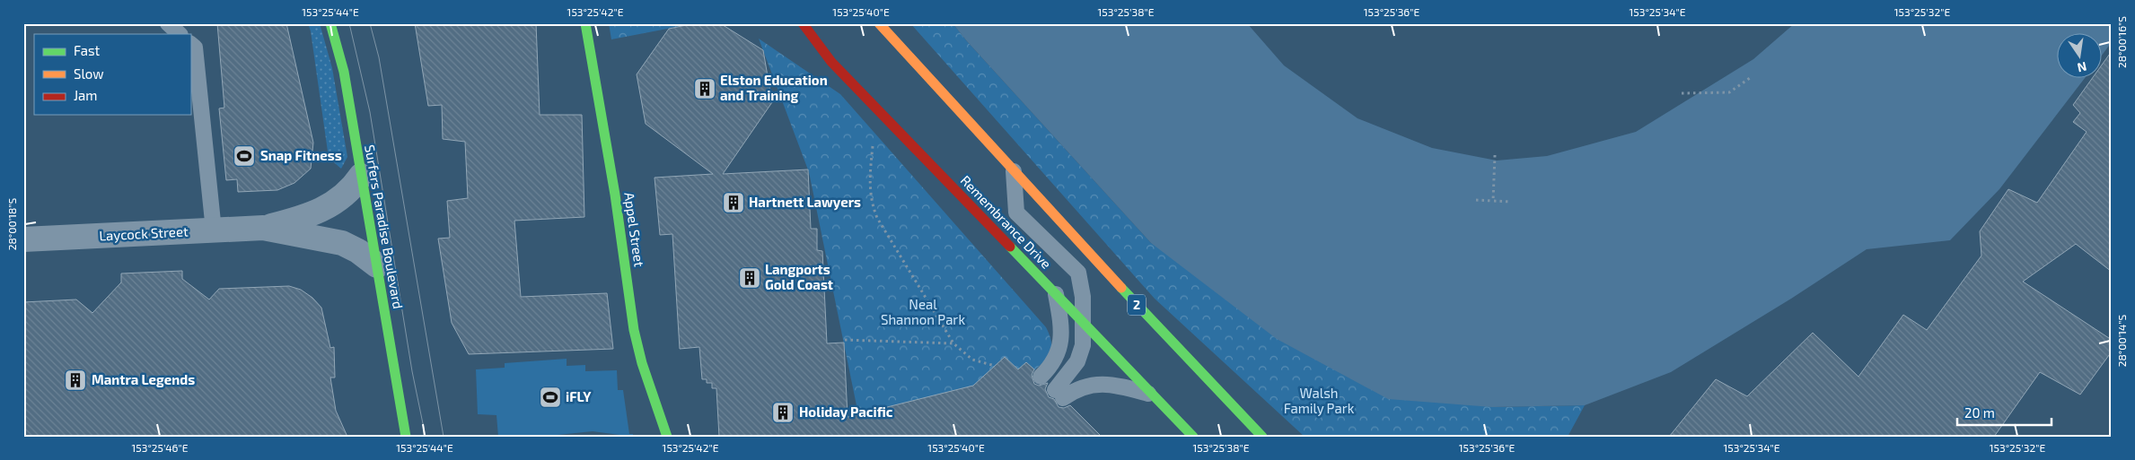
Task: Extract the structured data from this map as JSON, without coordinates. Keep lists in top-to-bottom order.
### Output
{
  "streets": {
    "main road": [
      "Remembrance Drive",
      "Surfers Paradise Boulevard",
      "Appel Street",
      "2"
    ],
    "street": ["Laycock Street"]
  },
  "crossings": [
    ["Surfers Paradise Boulevard", "Laycock Street"]
  ],
  "parks": ["Neal Shannon Park", "Walsh Family Park"],
  "places": {
    "building": [
      "Elston Education and Training",
      "Hartnett Lawyers",
      "Langports Gold Coast",
      "Mantra Legends",
      "Holiday Pacific"
    ],
    "sports": ["Snap Fitness", "iFLY"]
  },
  "legend": ["Fast", "Slow", "Jam"],
  "scale_bar": "20 m",
  "north": "bottom",
  "coordinates": [
    "153°25'44\"E",
    "153°25'42\"E",
    "153°25'40\"E",
    "153°25'38\"E",
    "153°25'36\"E",
    "153°25'34\"E",
    "153°25'32\"E",
    "28°00'16\"S",
    "28°00'18\"S",
    "28°00'14\"S",
    "153°25'46\"E"
  ]
}
